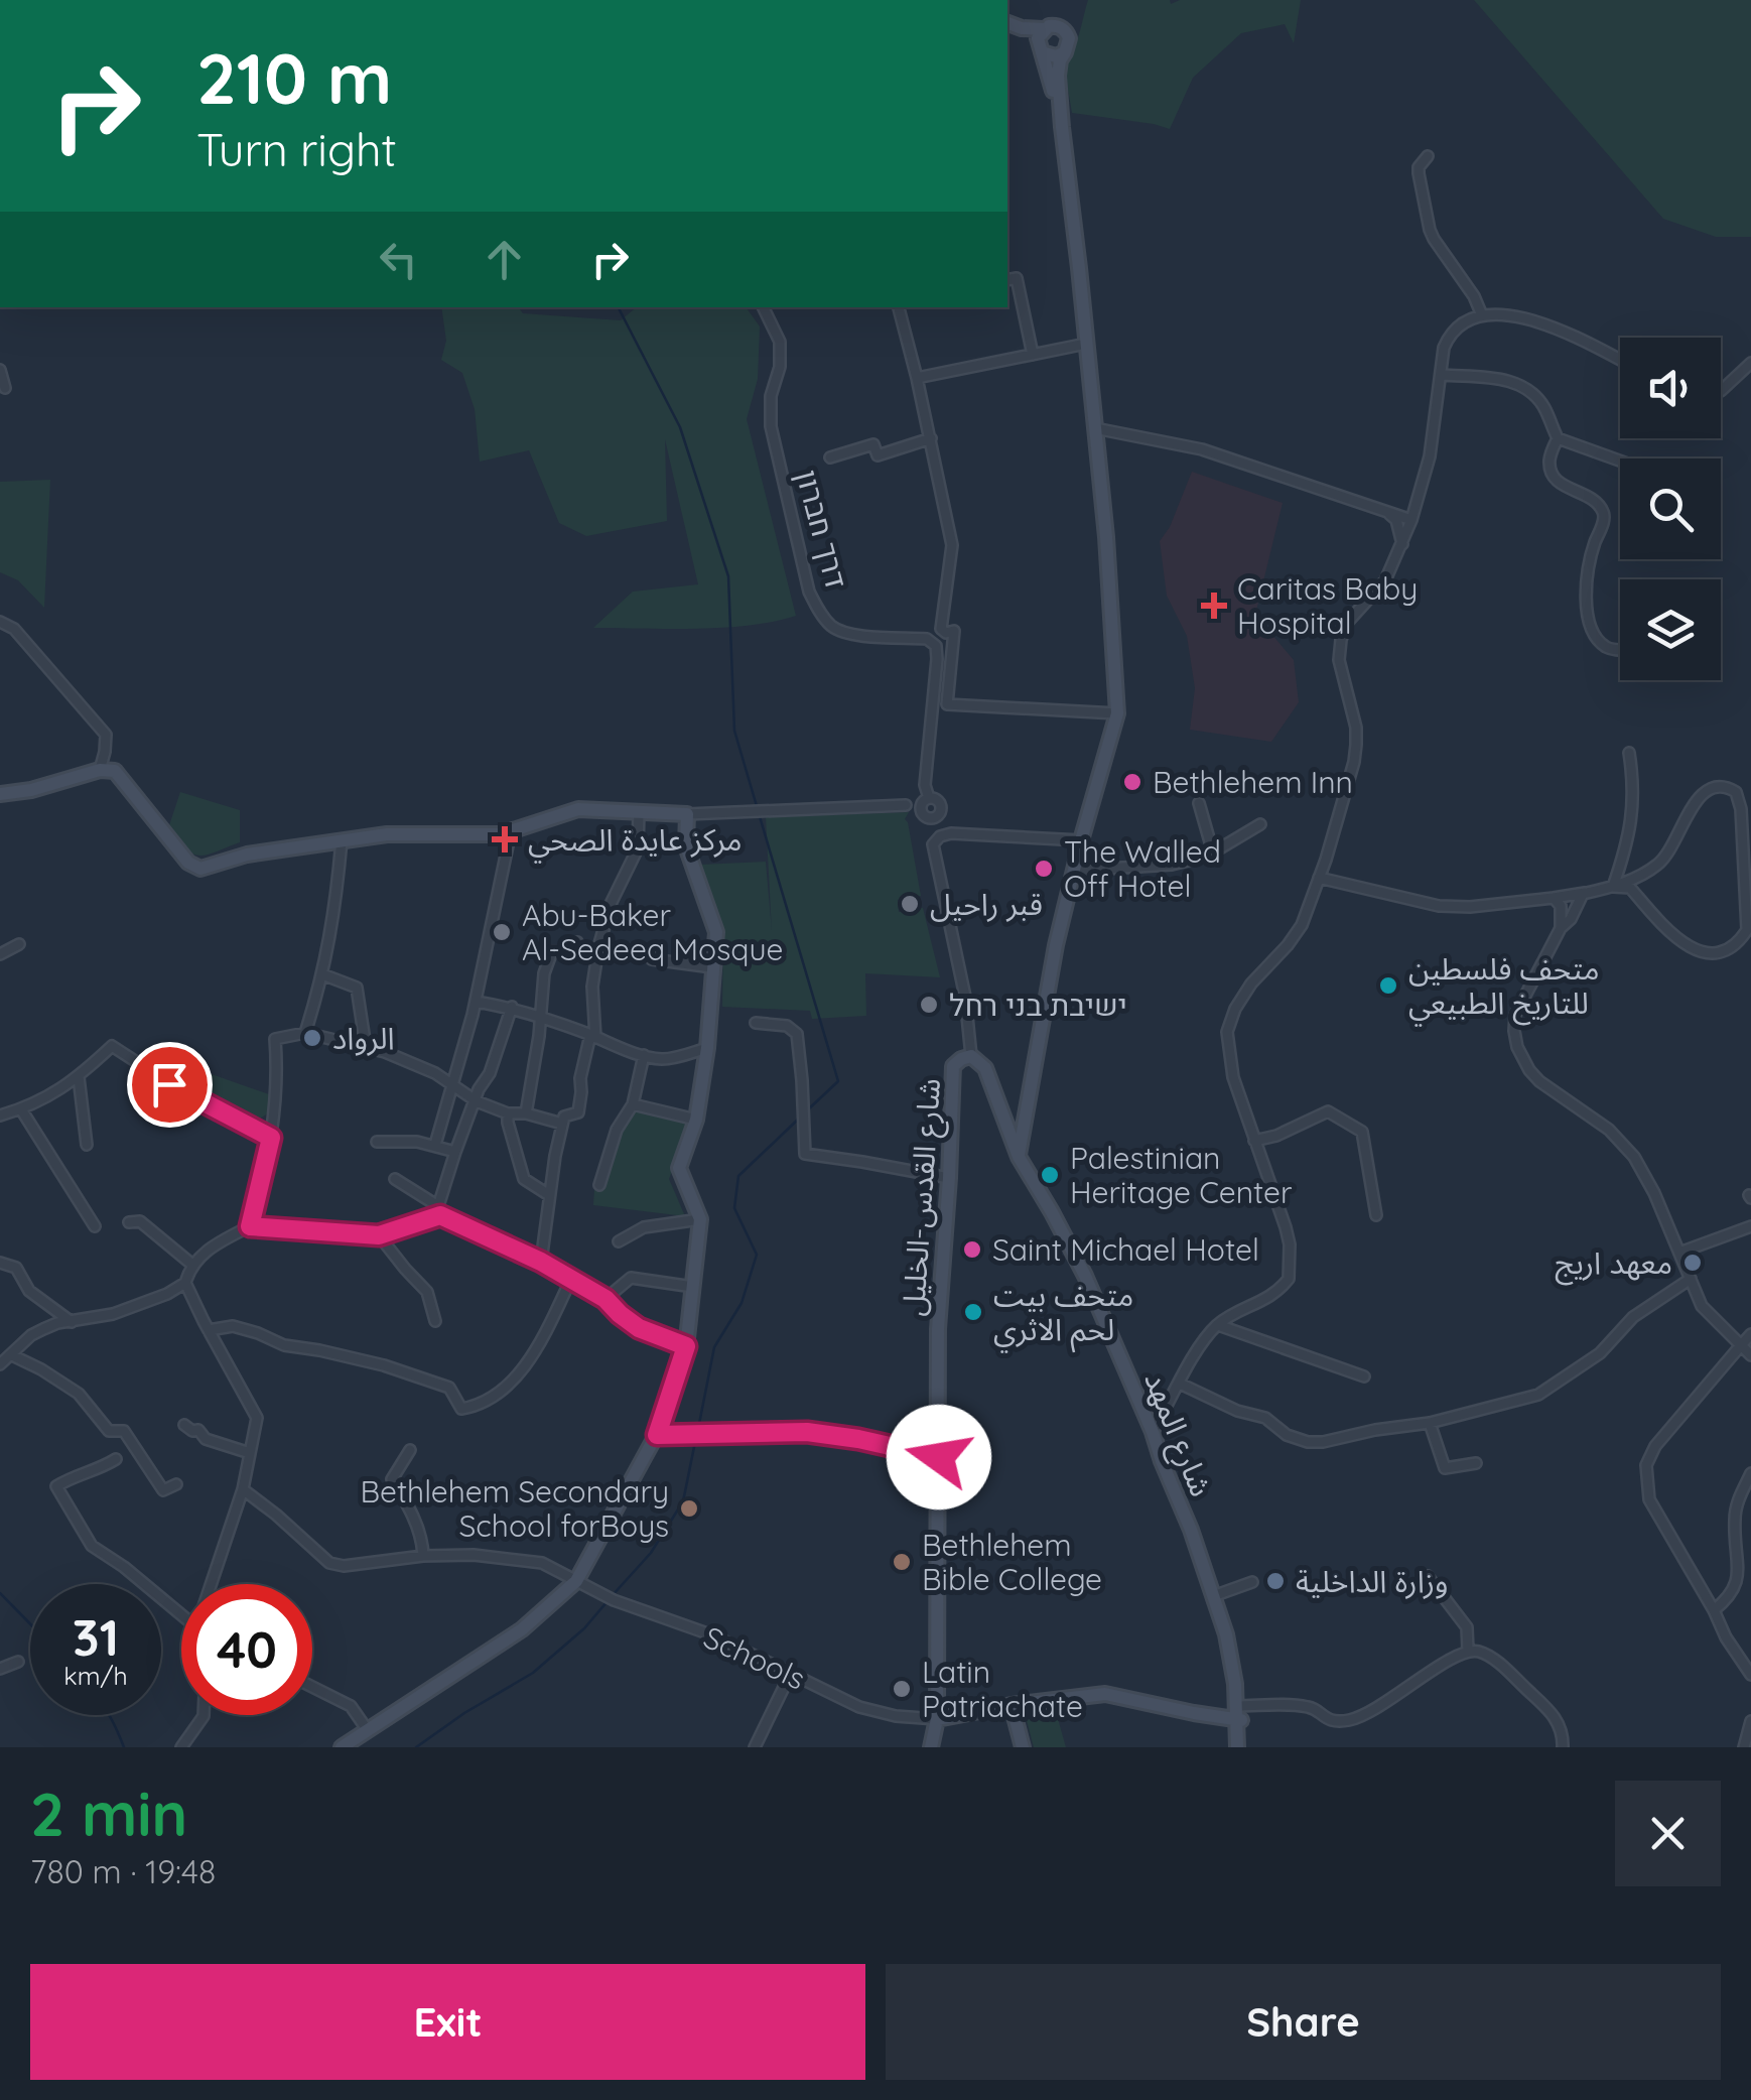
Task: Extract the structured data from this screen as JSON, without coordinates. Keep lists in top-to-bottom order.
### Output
{
  "streets": {
    "street": [
      "דרך חברון",
      "شارع القدس-الخليل",
      "شارع المهد",
      "Schools"
    ]
  },
  "crossings": [
    ["شارع القدس-الخليل", "شارع المهد"],
    ["شارع القدس-الخليل", "Schools"]
  ],
  "places": {
    "health": ["Caritas Baby Hospital", "مركز عايدة الصحي"],
    "other": [
      "Bethlehem Inn",
      "The Walled Off Hotel",
      "قبر راحيل",
      "Abu-Baker Al-Sedeeq Mosque",
      "متحف فلسطين للتاريخ الطبيعي",
      "ישיבת בני רחל",
      "الرواد",
      "Palestinian Heritage Center",
      "Saint Michael Hotel",
      "معهد اريج",
      "متحف بيت لحم الاثري",
      "Bethlehem Secondary School forBoys",
      "Bethlehem Bible College",
      "وزارة الداخلية",
      "Latin Patriachate"
    ]
  },
  "page": {
    "turn": ["210 m", "Turn right"],
    "speed": "31 km/h",
    "limit": "40",
    "heading": ["2 min", "780 m · 19:48"],
    "buttons": ["Exit", "Share"]
  }
}
